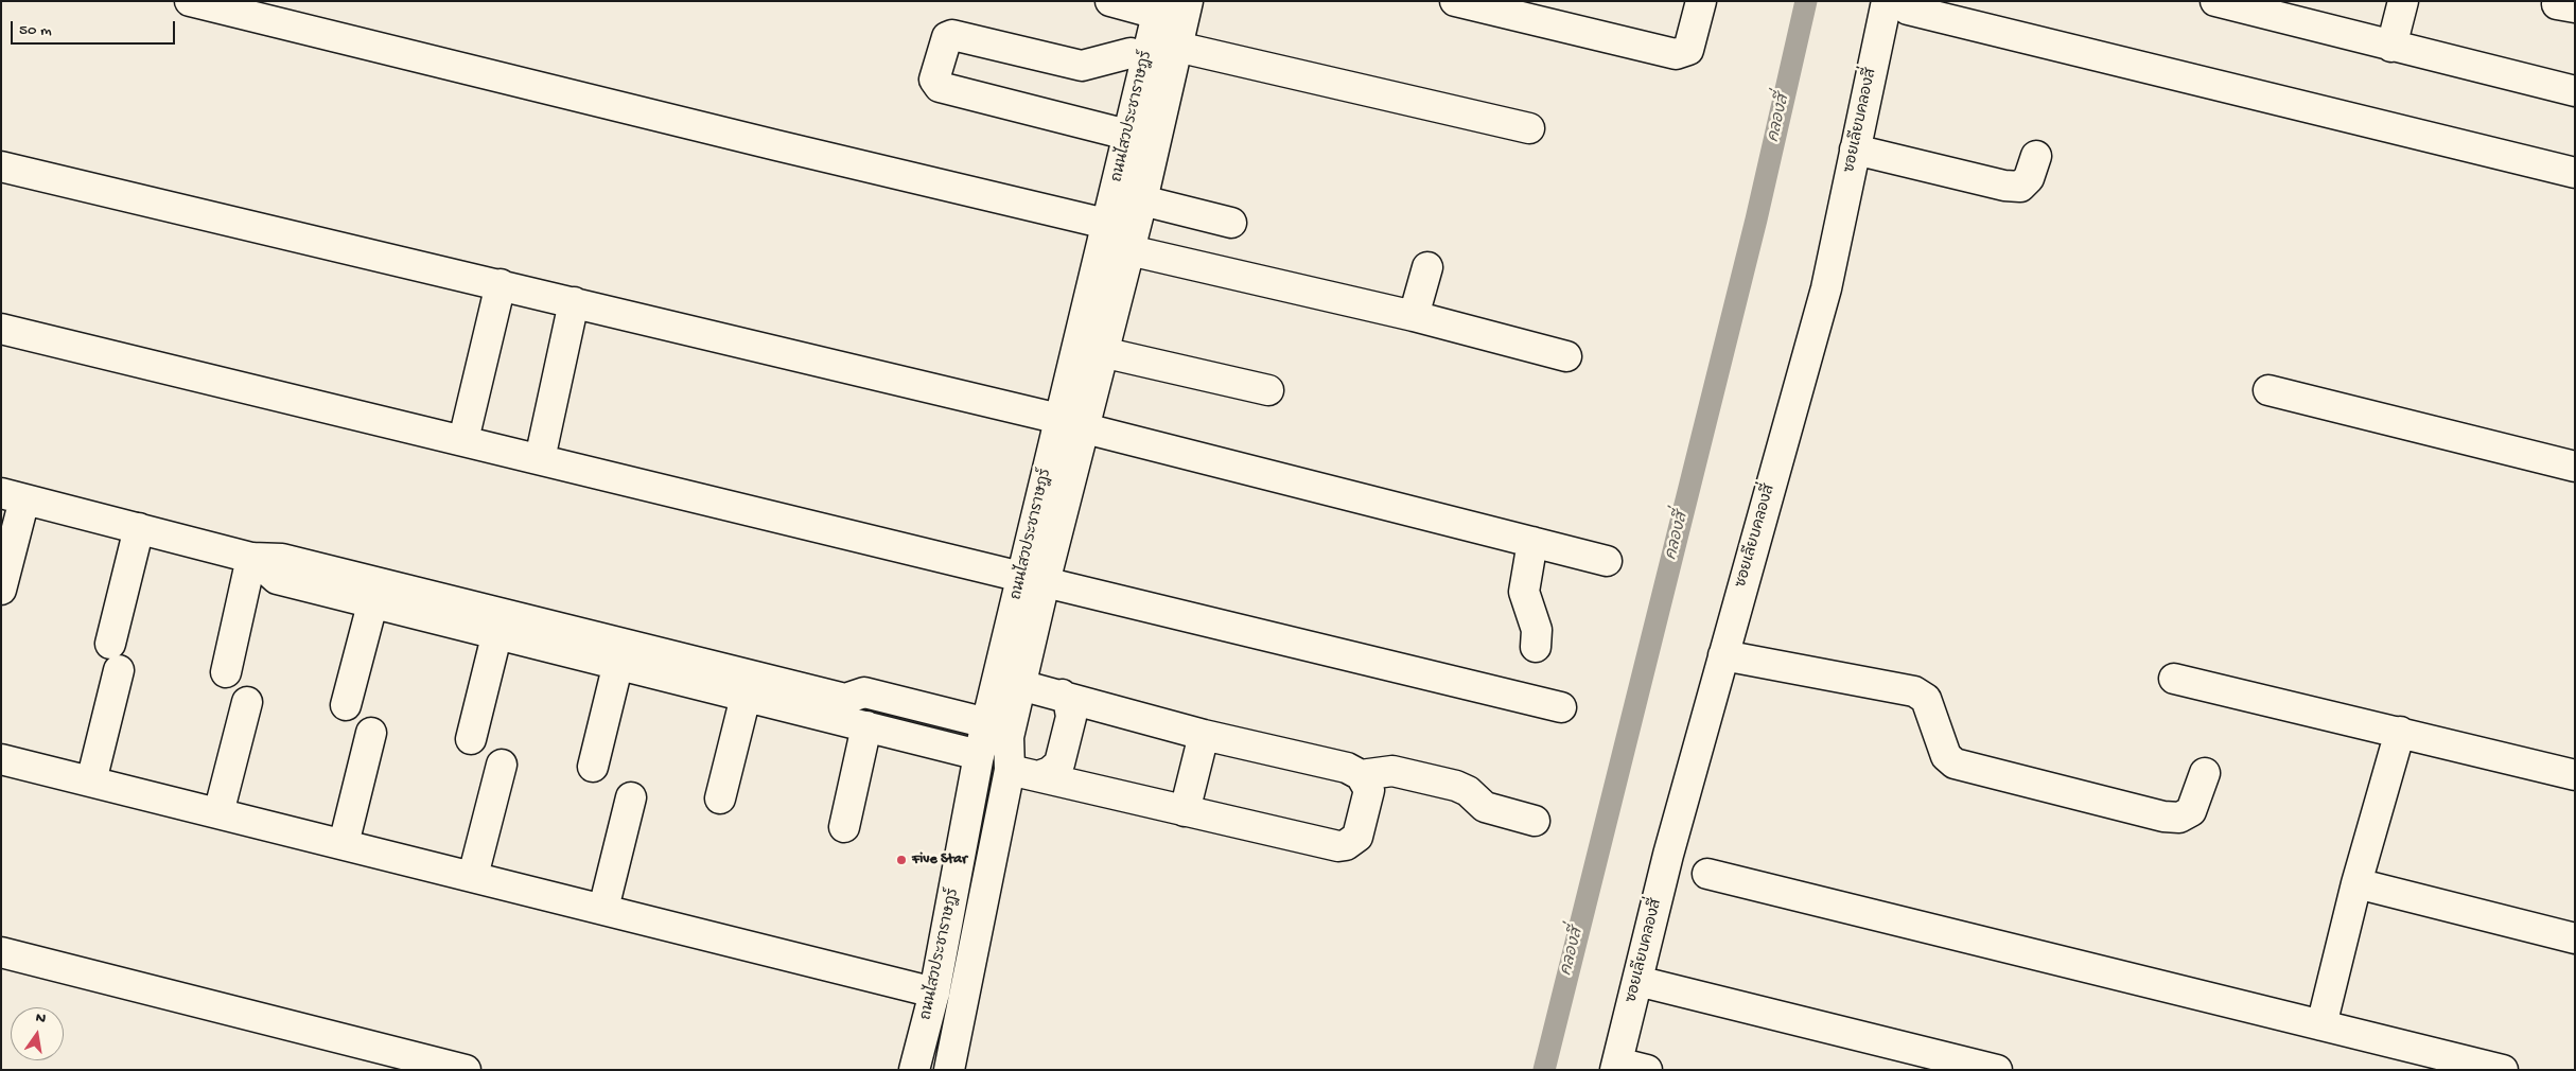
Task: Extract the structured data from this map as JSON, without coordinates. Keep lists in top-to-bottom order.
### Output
{
  "streets": {
    "street": ["ถนนไสวประชาราษฎร์", "ซอยเลียบคลองสี่"]
  },
  "water": ["คลองสี่"],
  "places": ["Five Star"],
  "scale_bar": "50 m",
  "north": "top"
}
